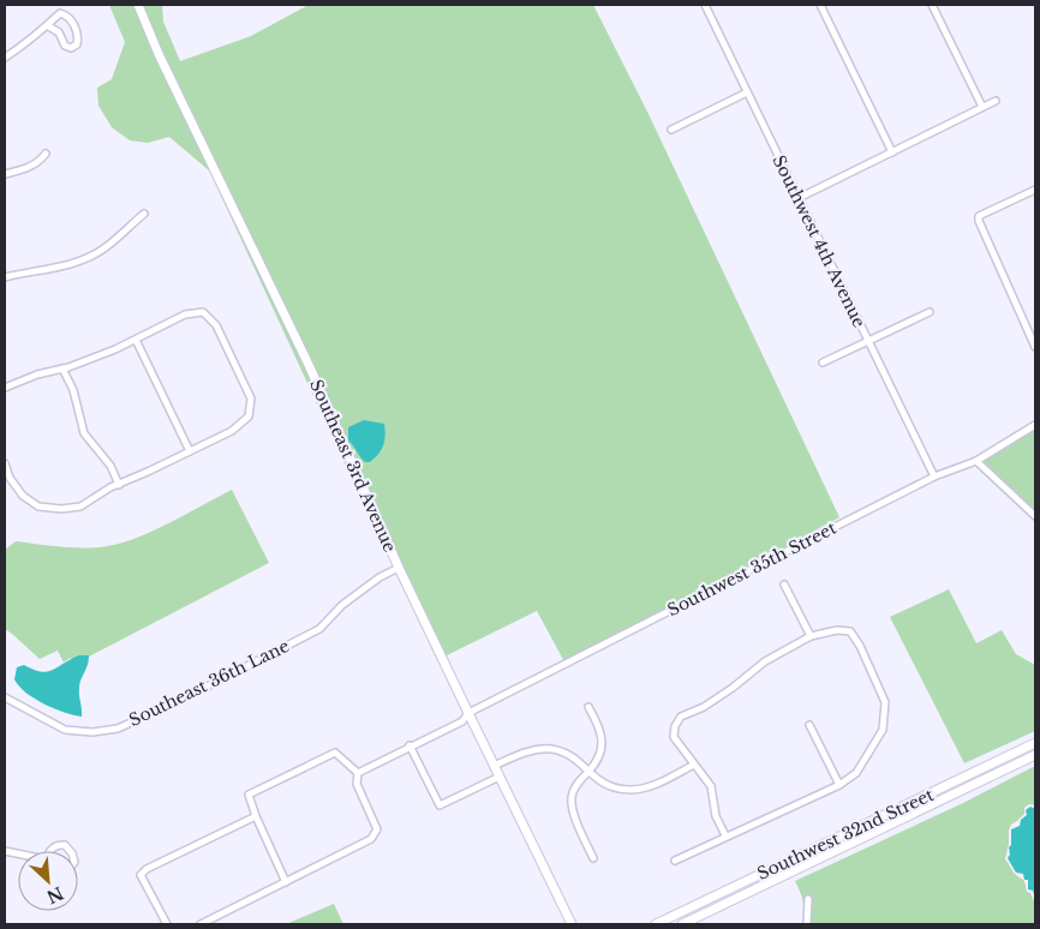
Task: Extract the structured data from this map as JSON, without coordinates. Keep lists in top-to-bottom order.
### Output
{
  "streets": {
    "main road": ["Southeast 3rd Avenue", "Southwest 32nd Street"],
    "street": ["Southwest 4th Avenue", "Southwest 35th Street", "Southeast 36th Lane"]
  },
  "crossings": [
    ["Southwest 4th Avenue", "Southwest 35th Street"],
    ["Southeast 3rd Avenue", "Southwest 35th Street"],
    ["Southeast 3rd Avenue", "Southeast 36th Lane"]
  ],
  "north": "bottom right"
}
